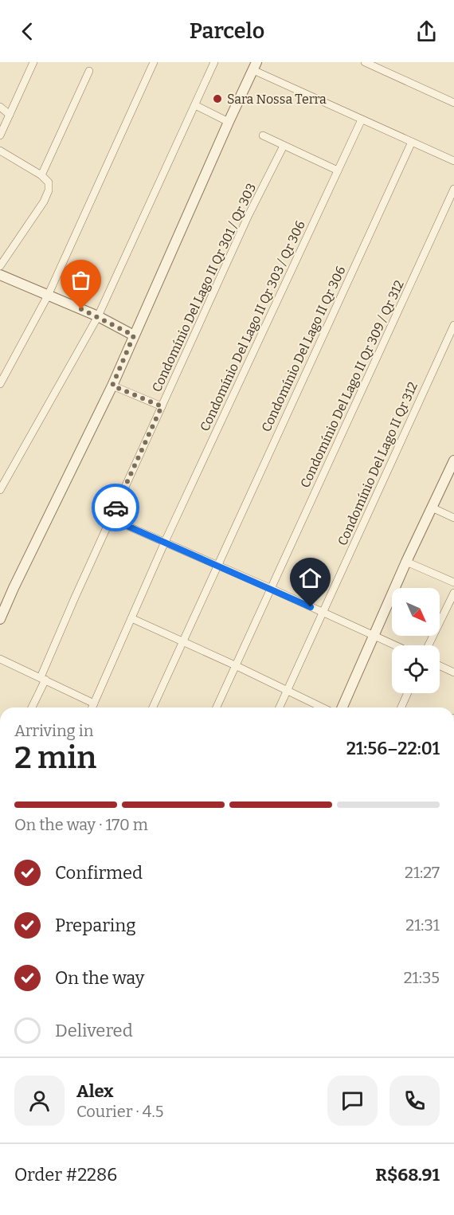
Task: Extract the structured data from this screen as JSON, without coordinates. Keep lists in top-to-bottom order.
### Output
{
  "streets": {
    "street": [
      "Condomínio Del Lago II Qr 301 / Qr 303",
      "Condomínio Del Lago II Qr 303 / Qr 306",
      "Condomínio Del Lago II Qr 306",
      "Condomínio Del Lago II Qr 309 / Qr 312",
      "Condomínio Del Lago II Qr 312"
    ]
  },
  "places": ["Sara Nossa Terra"],
  "north": "bottom right",
  "page": {
    "header": "Parcelo",
    "heading": ["2 min", "Arriving in", "21:56–22:01"],
    "panel": [
      "Alex",
      "Courier · 4.5",
      "Order #2286",
      "R$68.91"
    ],
    "bar": "On the way · 170 m",
    "list": [
      ["Confirmed", "21:27"],
      ["Preparing", "21:31"],
      ["On the way", "21:35"],
      "Delivered"
    ]
  }
}
